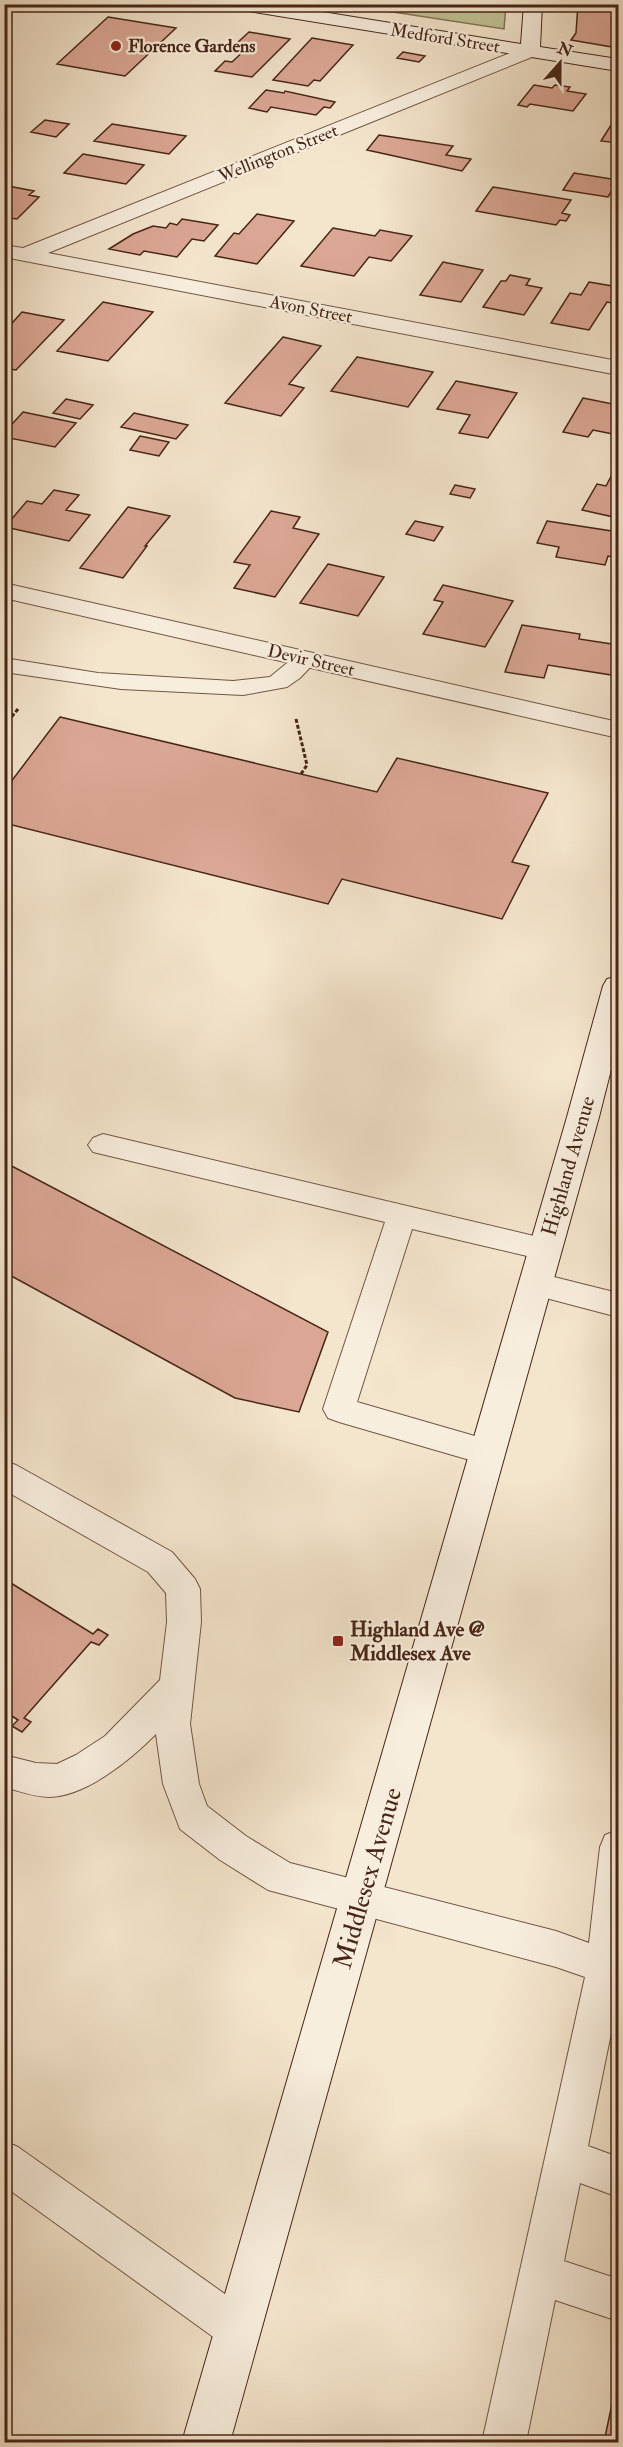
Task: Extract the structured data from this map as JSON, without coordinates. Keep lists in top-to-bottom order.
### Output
{
  "streets": {
    "street": [
      "Medford Street",
      "Wellington Street",
      "Avon Street",
      "Devir Street",
      "Highland Avenue",
      "Middlesex Avenue"
    ]
  },
  "crossings": [
    ["Medford Street", "Wellington Street"],
    ["Wellington Street", "Avon Street"],
    ["Highland Avenue", "Middlesex Avenue"]
  ],
  "places": {
    "other": ["Florence Gardens"],
    "transit": ["Highland Ave @ Middlesex Ave"]
  },
  "north": "top"
}
